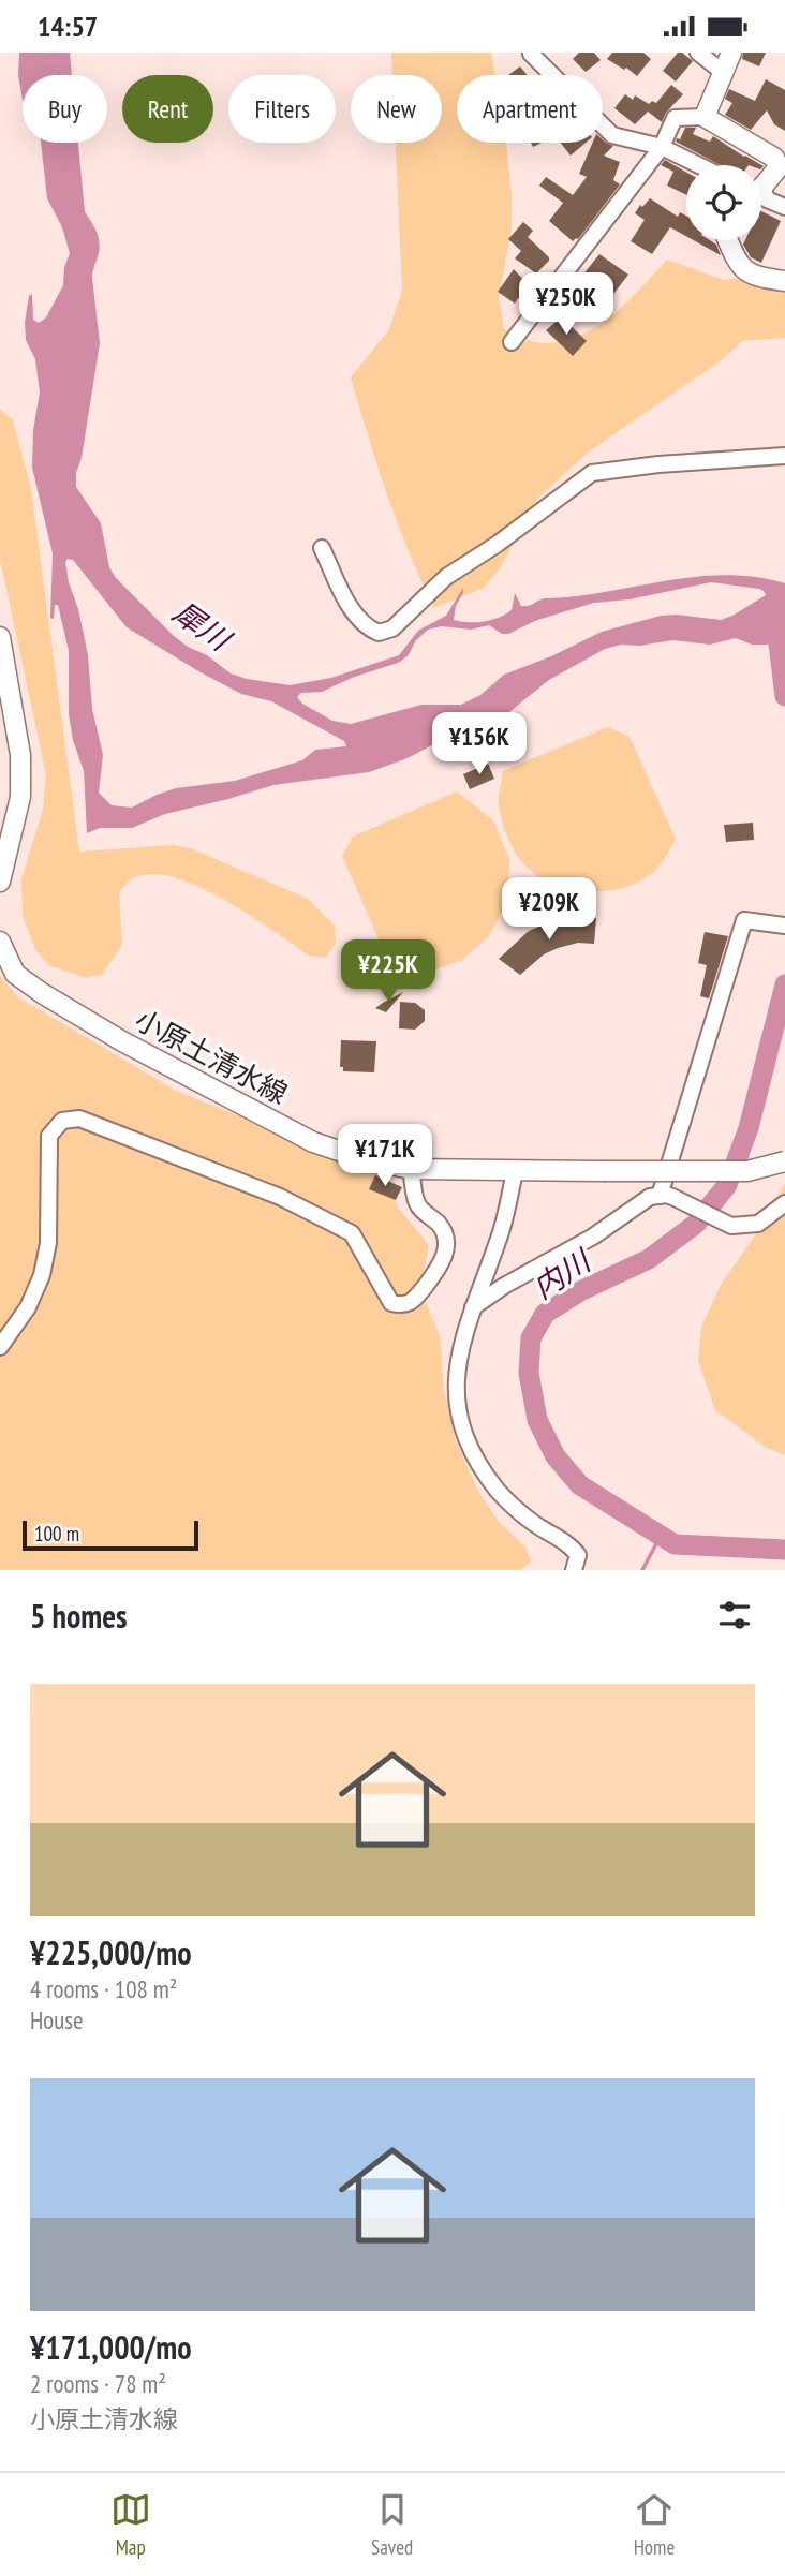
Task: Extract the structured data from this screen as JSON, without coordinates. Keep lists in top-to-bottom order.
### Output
{
  "streets": {
    "main road": ["小原土清水線"]
  },
  "water": ["犀川", "内川"],
  "scale_bar": "100 m",
  "page": {
    "status": "14:57",
    "chip": [
      "Buy",
      "Rent",
      "Filters",
      "New",
      "Apartment"
    ],
    "price": [
      "¥250K",
      "¥156K",
      "¥209K",
      "¥225K",
      "¥171K"
    ],
    "scale": "100 m",
    "heading": "5 homes",
    "list": [
      {
        "name": "¥225,000/mo",
        "note": "4 rooms · 108 m² · House"
      },
      {
        "name": "¥171,000/mo",
        "note": "2 rooms · 78 m² · 小原土清水線"
      }
    ],
    "tabs": ["Map", "Saved", "Home"]
  }
}
